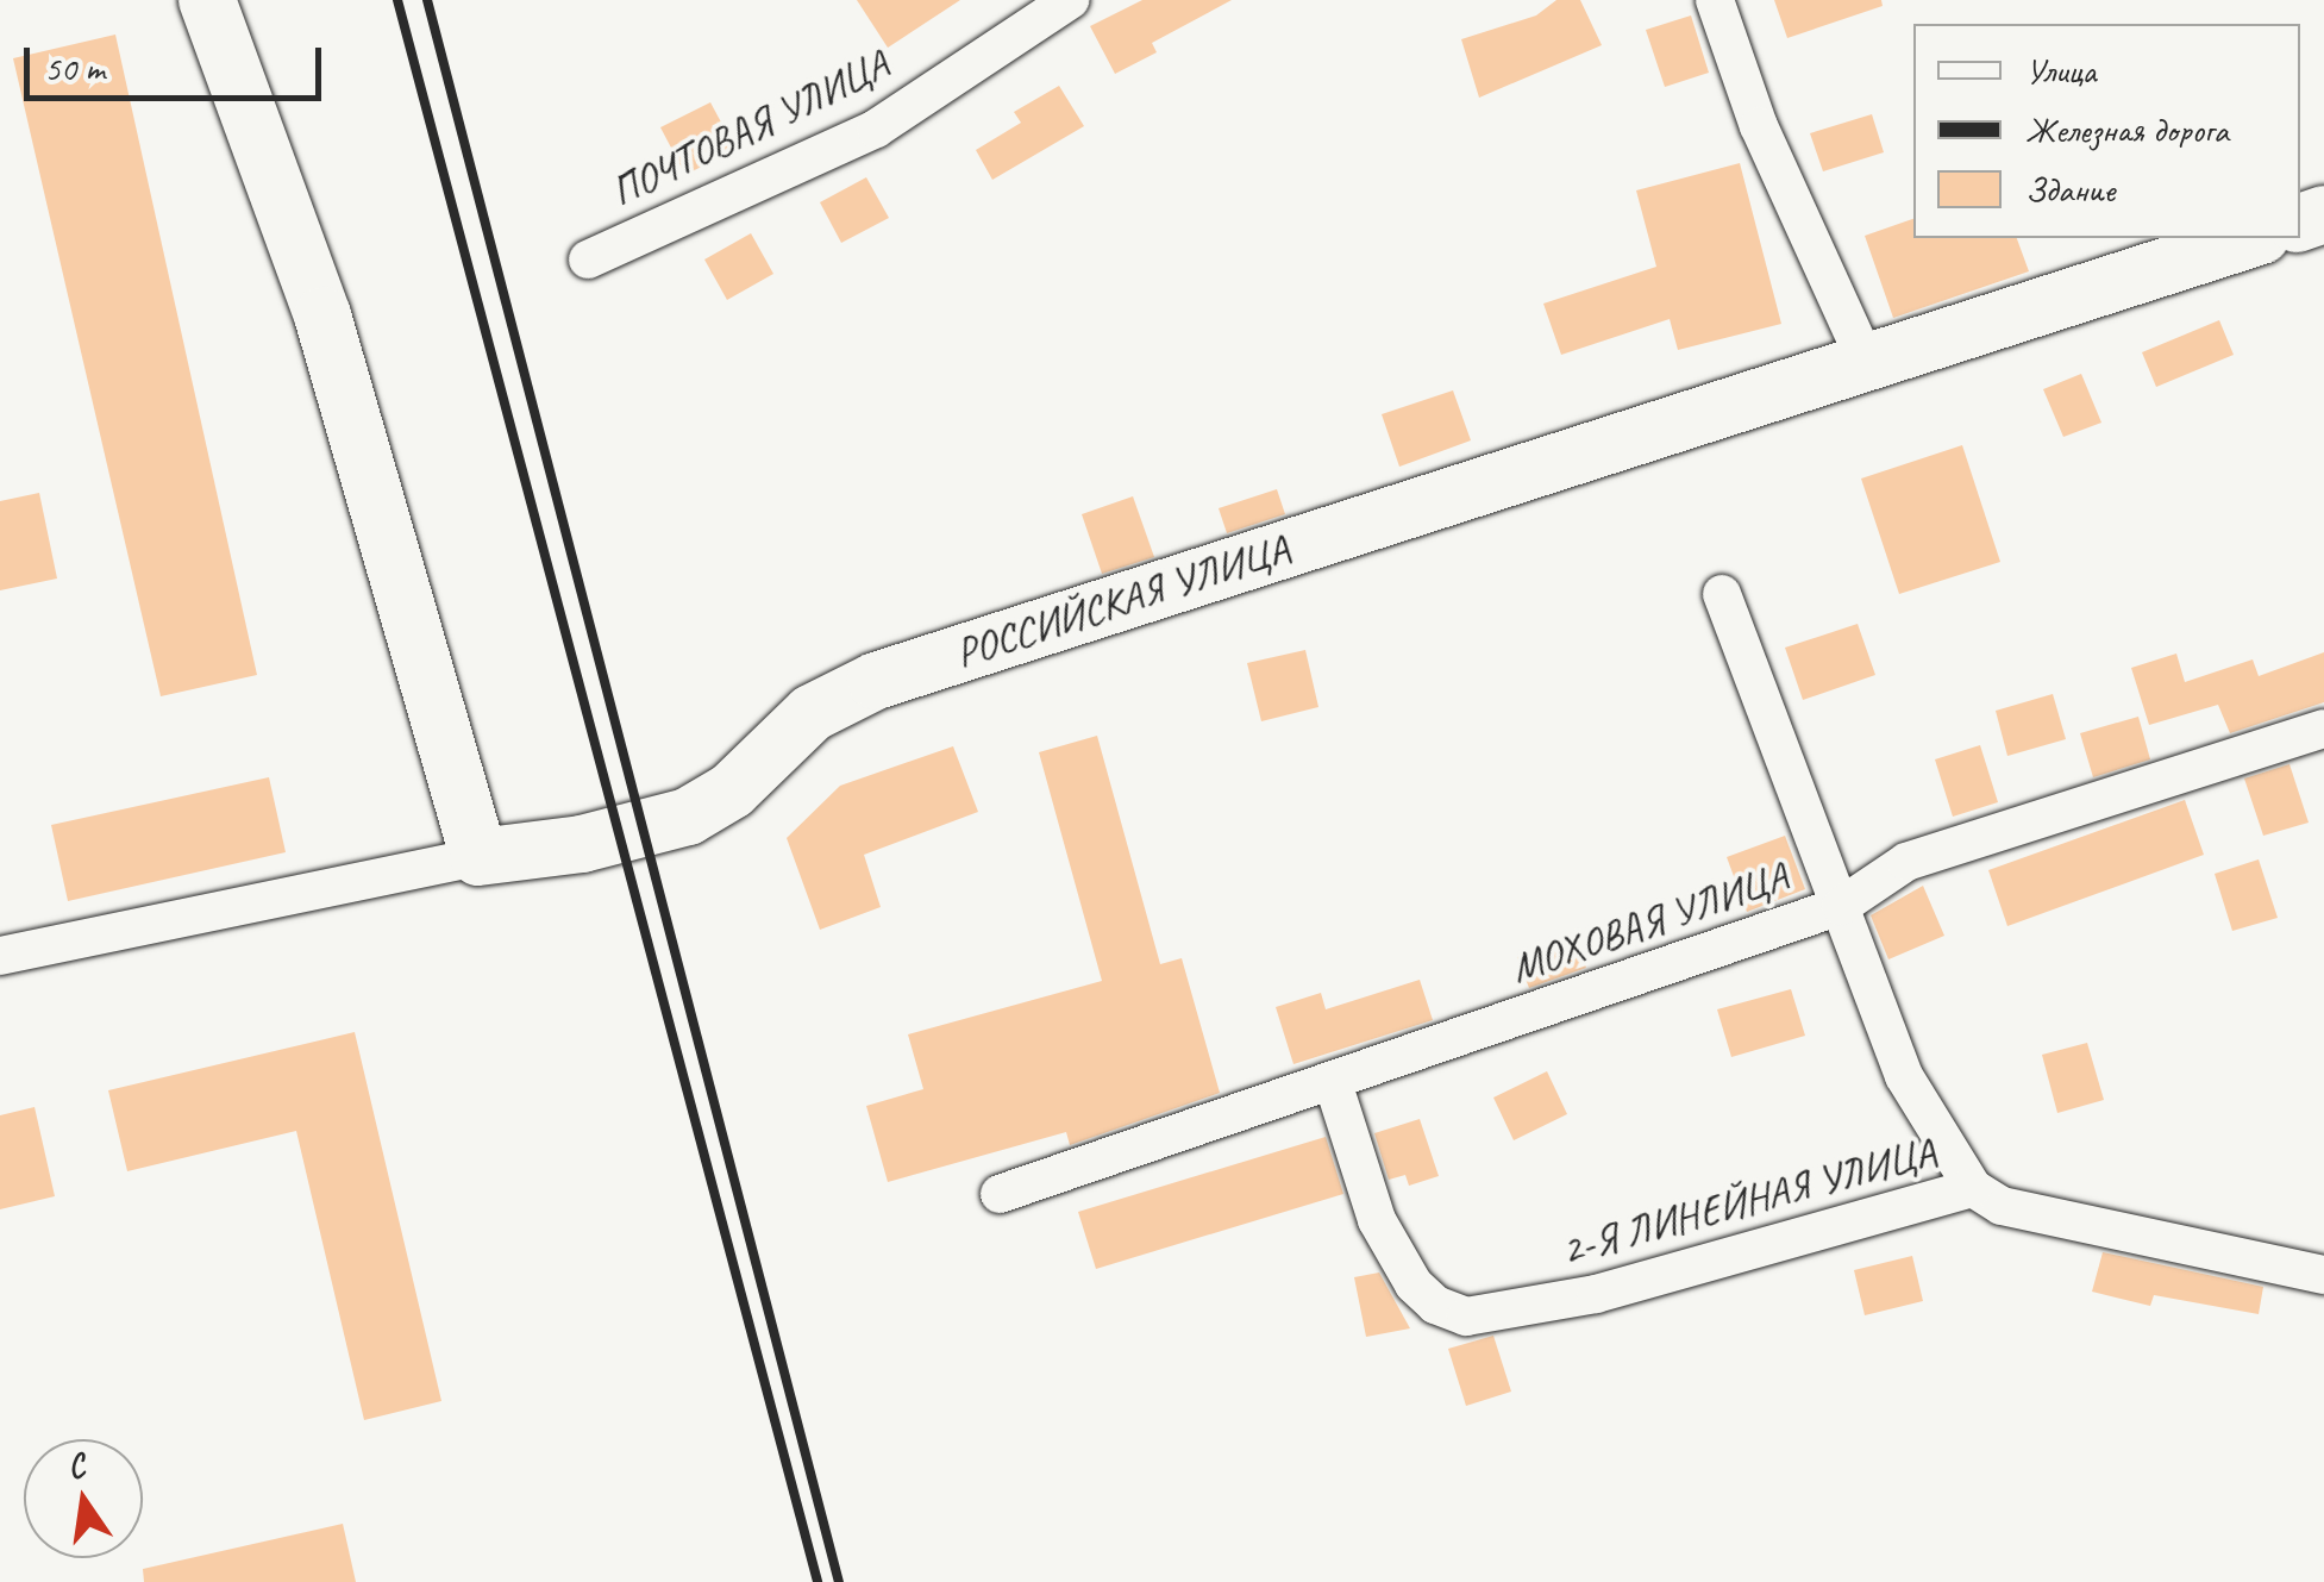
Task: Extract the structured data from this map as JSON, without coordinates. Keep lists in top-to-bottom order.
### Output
{
  "streets": {
    "main road": ["РОССИЙСКАЯ УЛИЦА"],
    "street": ["ПОЧТОВАЯ УЛИЦА", "МОХОВАЯ УЛИЦА", "2-Я ЛИНЕЙНАЯ УЛИЦА"]
  },
  "crossings": [
    ["МОХОВАЯ УЛИЦА", "2-Я ЛИНЕЙНАЯ УЛИЦА"]
  ],
  "legend": ["Улица", "Железная дорога", "Здание"],
  "scale_bar": "50 m",
  "north": "top"
}
